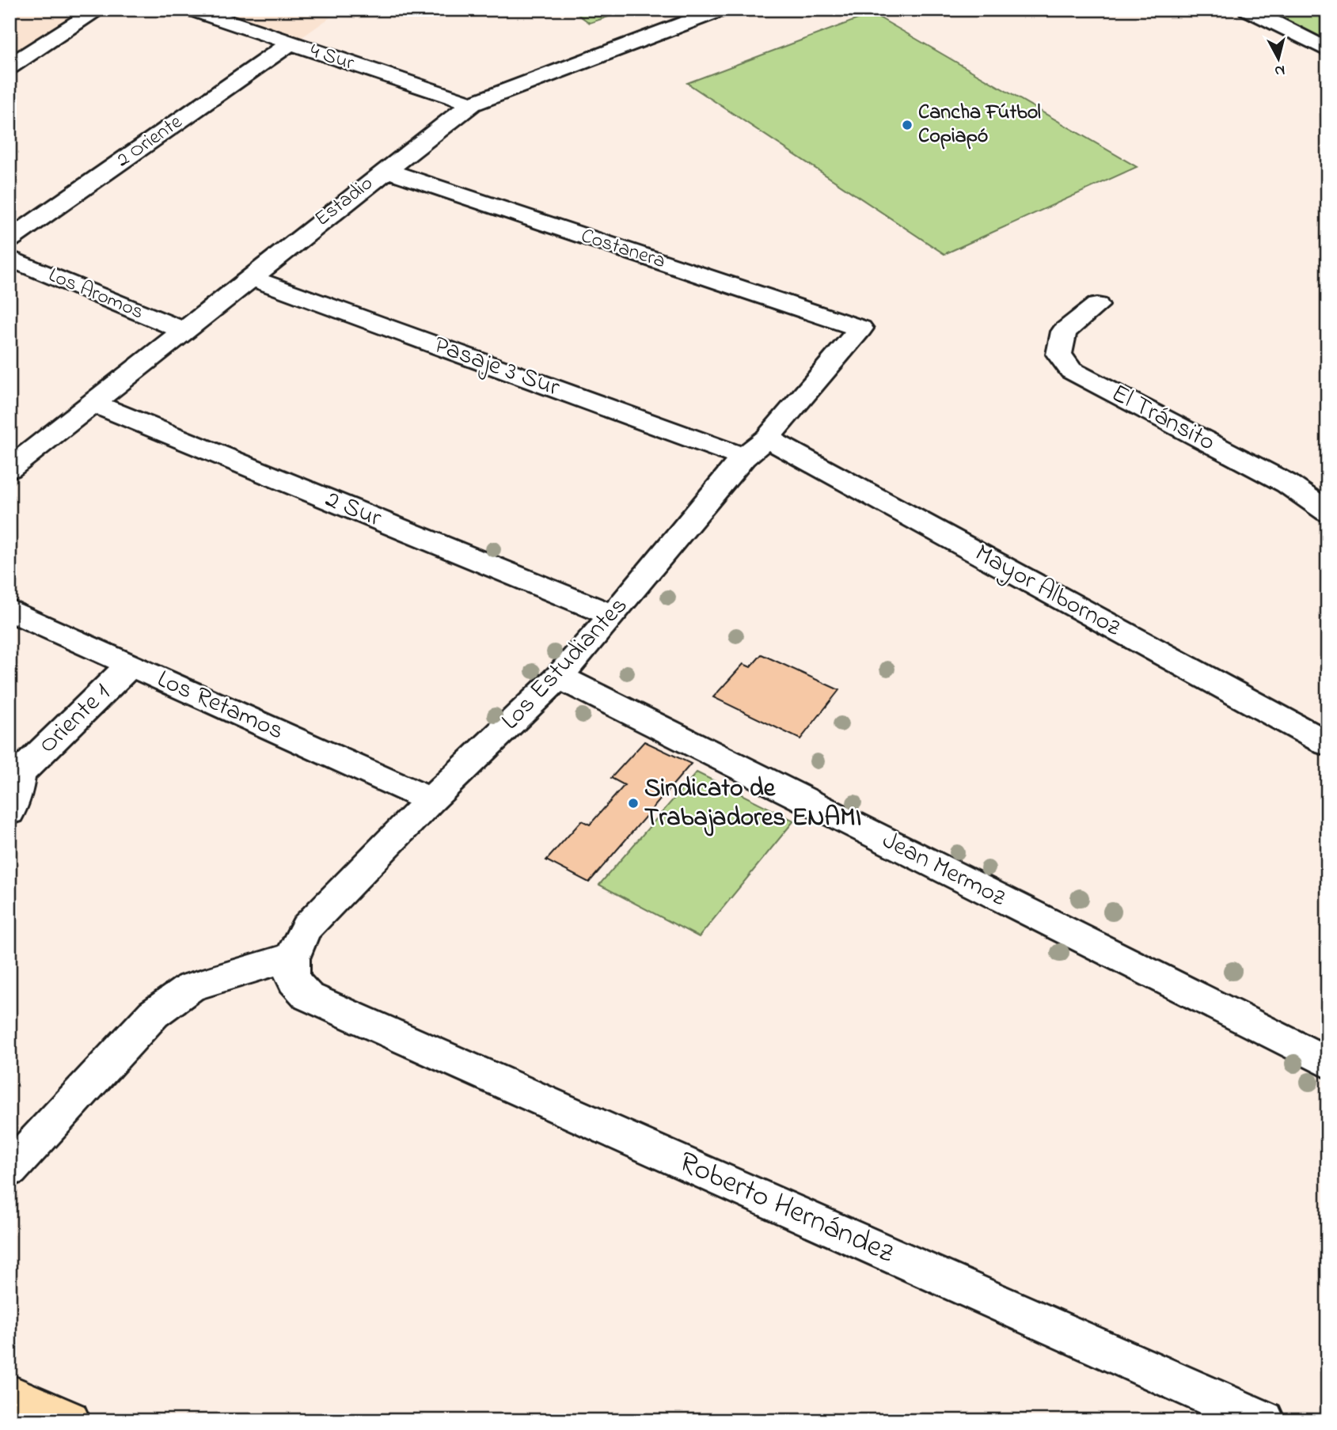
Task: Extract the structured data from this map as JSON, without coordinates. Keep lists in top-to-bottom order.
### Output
{
  "streets": {
    "street": [
      "4 Sur",
      "2 Oriente",
      "Estadio",
      "Costanera",
      "Los Aromos",
      "Pasaje 3 Sur",
      "El Tránsito",
      "2 Sur",
      "Mayor Albornoz",
      "Los Estudiantes",
      "Los Retamos",
      "Oriente 1",
      "Jean Mermoz",
      "Roberto Hernández"
    ]
  },
  "crossings": [
    ["4 Sur", "2 Oriente"],
    ["4 Sur", "Estadio"],
    ["Estadio", "Costanera"],
    ["Estadio", "Los Aromos"],
    ["Estadio", "Pasaje 3 Sur"],
    ["Estadio", "2 Sur"],
    ["Costanera", "Los Estudiantes"],
    ["Pasaje 3 Sur", "Los Estudiantes"],
    ["2 Sur", "Los Estudiantes"],
    ["Mayor Albornoz", "Los Estudiantes"],
    ["Los Estudiantes", "Los Retamos"],
    ["Los Estudiantes", "Jean Mermoz"],
    ["Los Estudiantes", "Roberto Hernández"],
    ["Los Retamos", "Oriente 1"]
  ],
  "places": ["Cancha Fútbol Copiapó", "Sindicato de Trabajadores ENAMI"],
  "north": "bottom"
}
